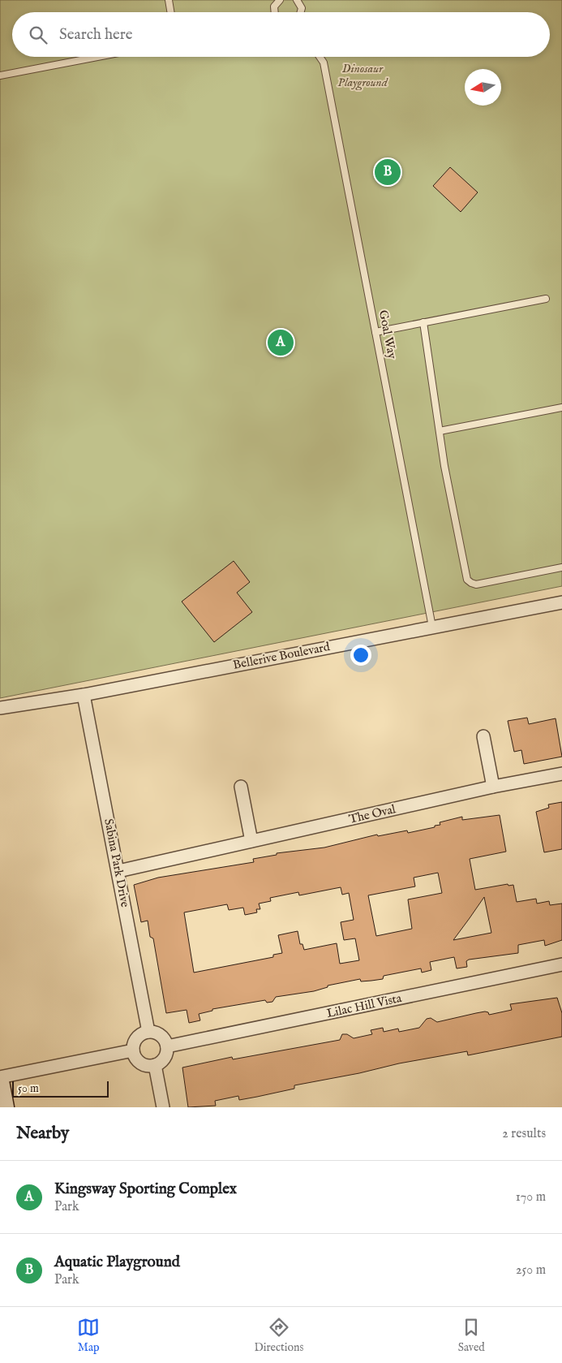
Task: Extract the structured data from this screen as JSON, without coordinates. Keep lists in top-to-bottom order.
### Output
{
  "streets": {
    "street": [
      "Bellerive Boulevard",
      "The Oval",
      "Sabina Park Drive",
      "Lilac Hill Vista"
    ],
    "lane": ["Goal Way"]
  },
  "crossings": [
    ["Goal Way", "Bellerive Boulevard"],
    ["Bellerive Boulevard", "Sabina Park Drive"],
    ["The Oval", "Sabina Park Drive"],
    ["Sabina Park Drive", "Lilac Hill Vista"]
  ],
  "parks": ["Dinosaur Playground"],
  "scale_bar": "50 m",
  "north": "left",
  "page": {
    "search": "Search here",
    "pins": ["B", "A"],
    "scale": "50 m",
    "heading": ["Nearby", "2 results"],
    "list": [
      {
        "mark": "A",
        "name": "Kingsway Sporting Complex",
        "note": "Park",
        "value": "170 m"
      },
      {
        "mark": "B",
        "name": "Aquatic Playground",
        "note": "Park",
        "value": "250 m"
      }
    ],
    "nav": ["Map", "Directions", "Saved"]
  }
}
